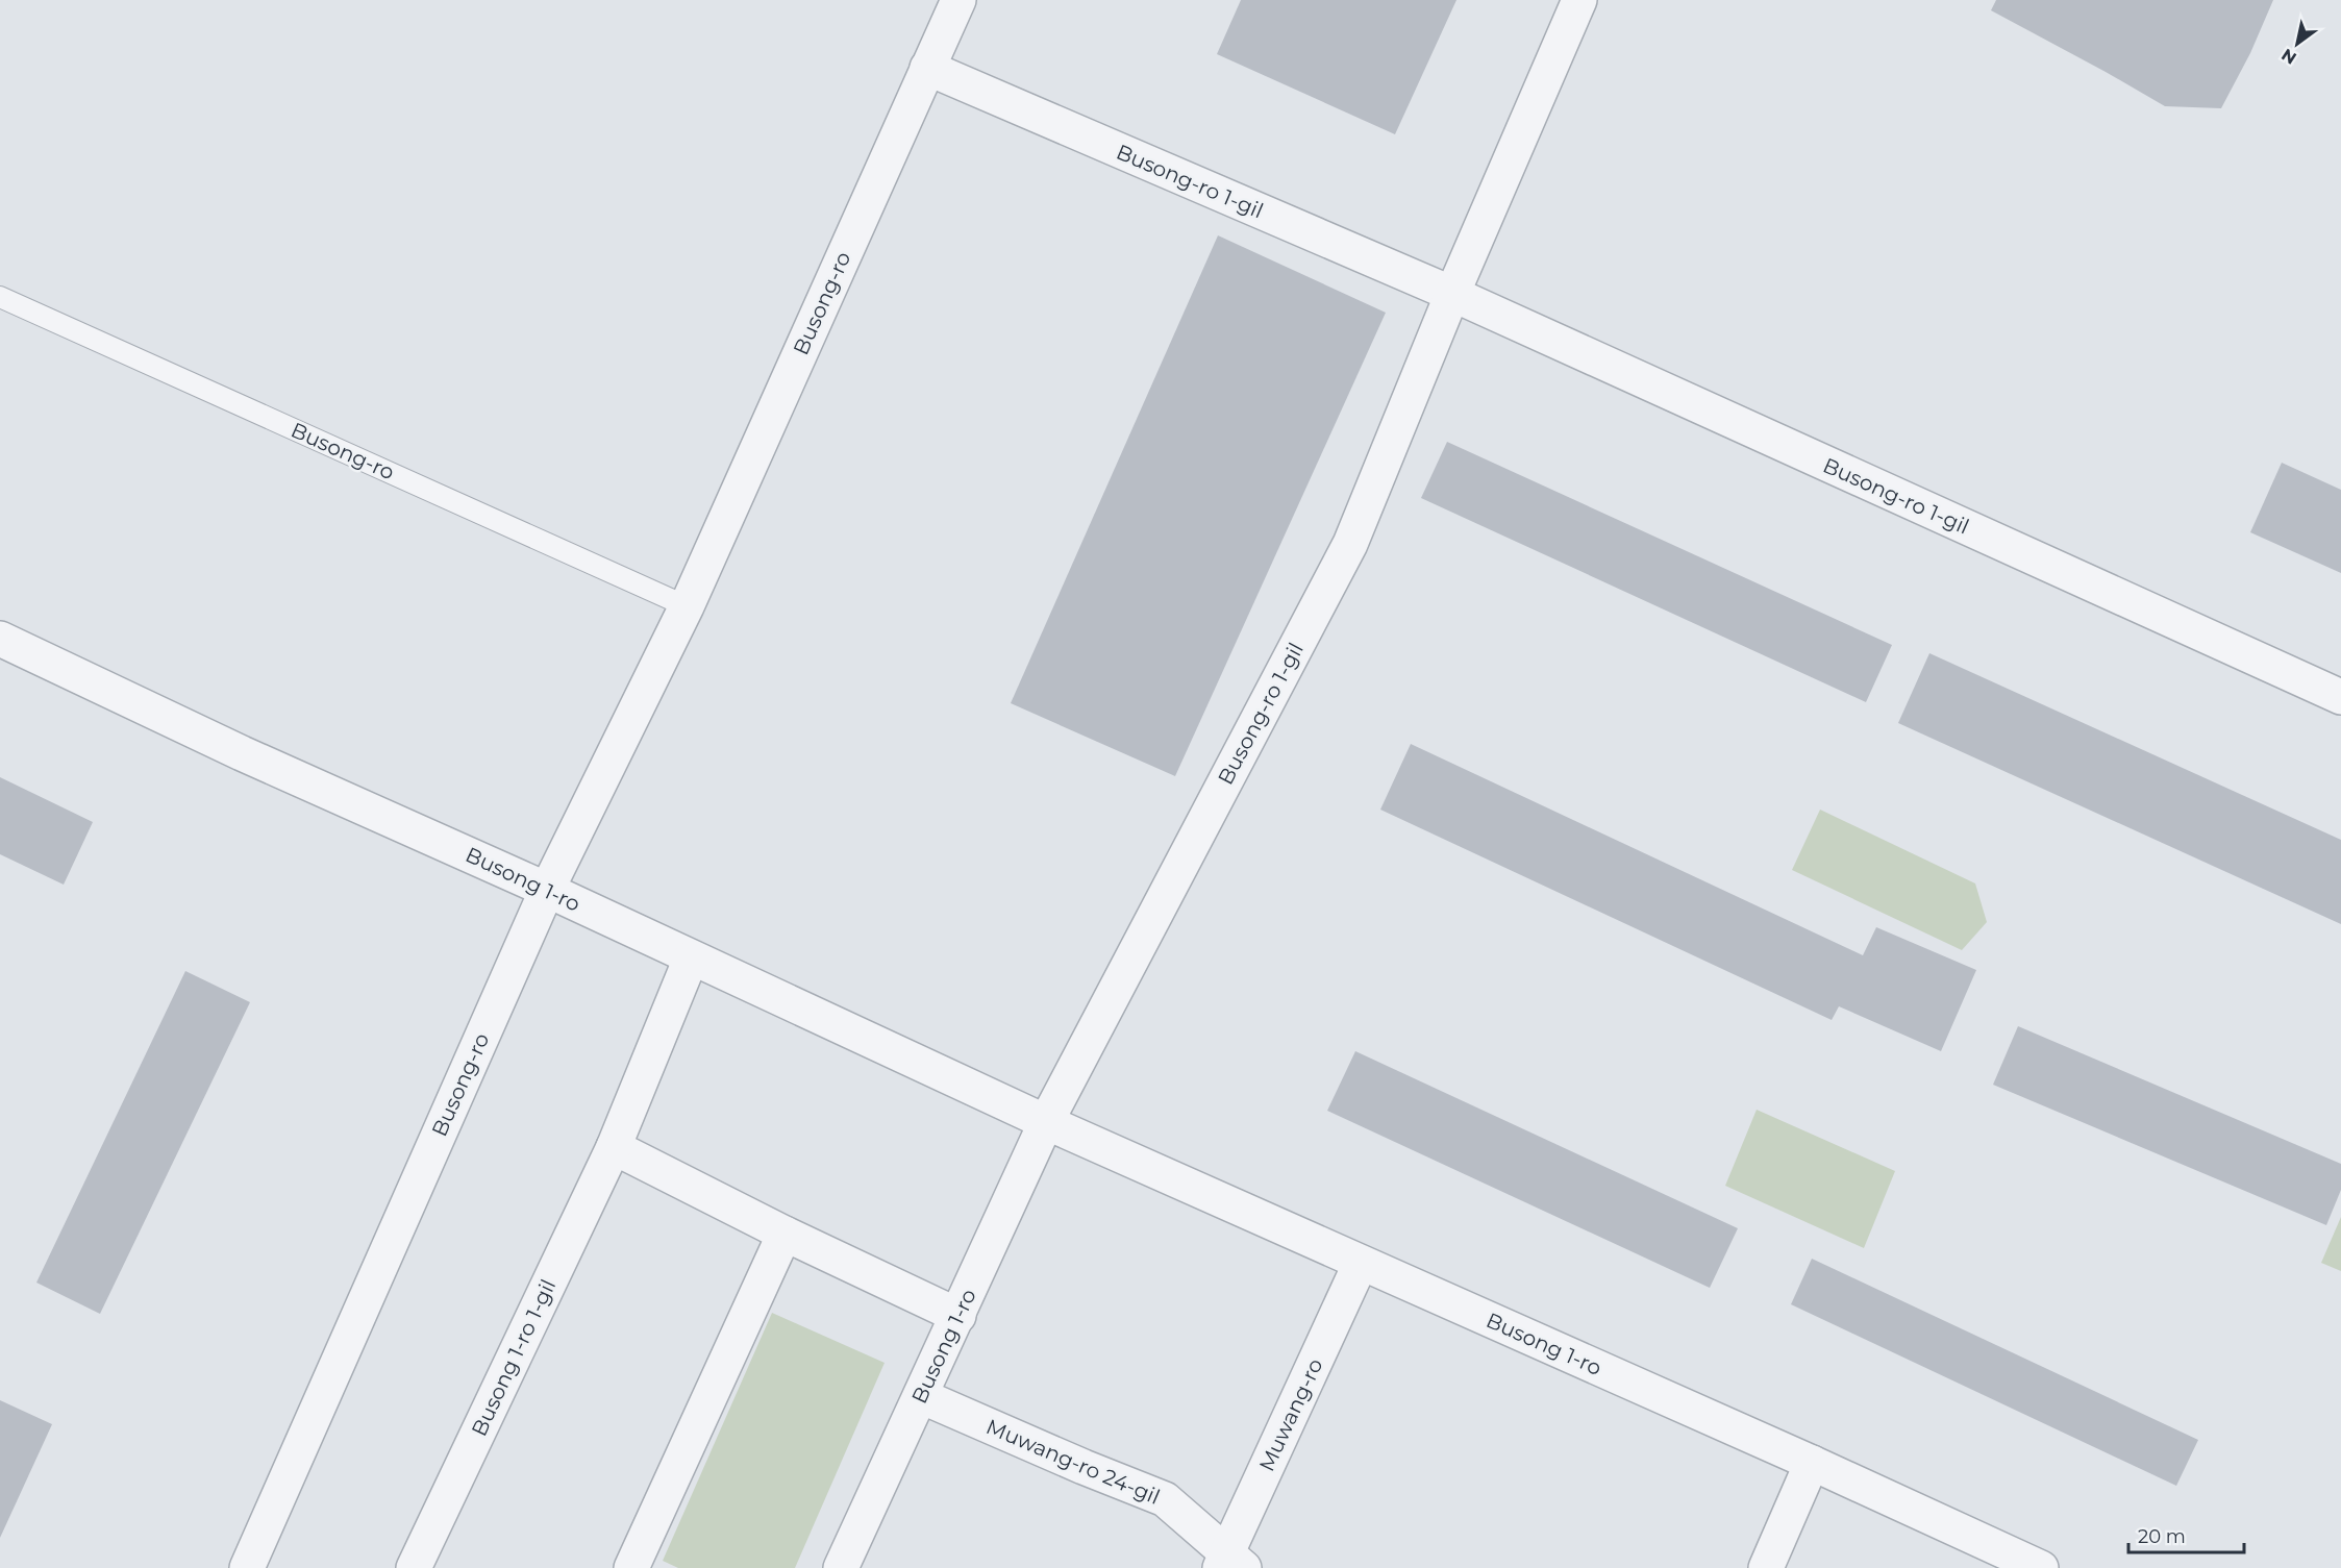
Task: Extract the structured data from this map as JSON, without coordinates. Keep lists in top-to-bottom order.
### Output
{
  "streets": {
    "street": [
      "Busong-ro 1-gil",
      "Busong-ro",
      "Busong 1-ro",
      "Busong 1-ro 1-gil",
      "Muwang-ro",
      "Muwang-ro 24-gil"
    ]
  },
  "crossings": [
    ["Busong-ro 1-gil", "Busong-ro"],
    ["Busong-ro 1-gil", "Busong 1-ro"],
    ["Busong-ro", "Busong 1-ro"],
    ["Busong 1-ro", "Busong 1-ro 1-gil"],
    ["Busong 1-ro", "Muwang-ro"],
    ["Busong 1-ro", "Muwang-ro 24-gil"],
    ["Muwang-ro", "Muwang-ro 24-gil"]
  ],
  "scale_bar": "20 m",
  "north": "bottom left"
}
